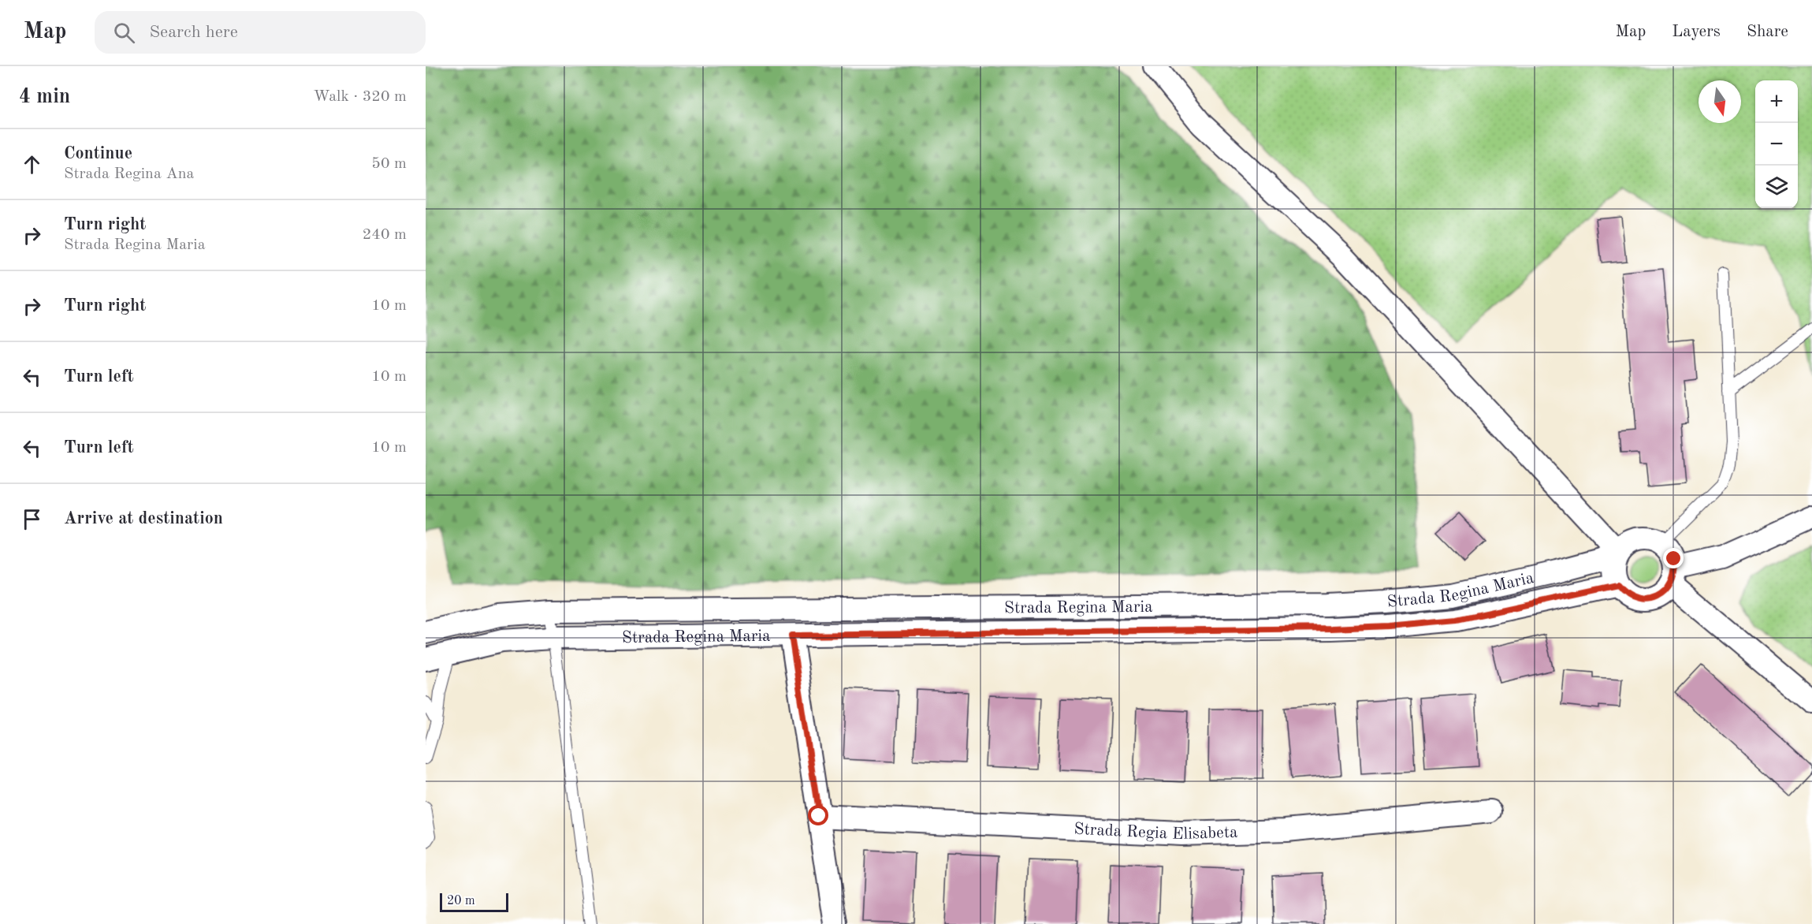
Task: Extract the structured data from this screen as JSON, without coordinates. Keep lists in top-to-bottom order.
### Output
{
  "streets": {
    "street": ["Strada Regina Maria", "Strada Regia Elisabeta"]
  },
  "scale_bar": "20 m",
  "north": "bottom",
  "page": {
    "header": "Map",
    "search": "Search here",
    "nav": ["Map", "Layers", "Share"],
    "heading": ["4 min", "Walk · 320 m"],
    "map_buttons": ["+", "−"],
    "list": [
      ["Continue", "Strada Regina Ana", "50 m"],
      ["Turn right", "Strada Regina Maria", "240 m"],
      ["Turn right", "10 m"],
      ["Turn left", "10 m"],
      ["Turn left", "10 m"],
      "Arrive at destination"
    ],
    "scale": "20 m"
  }
}
